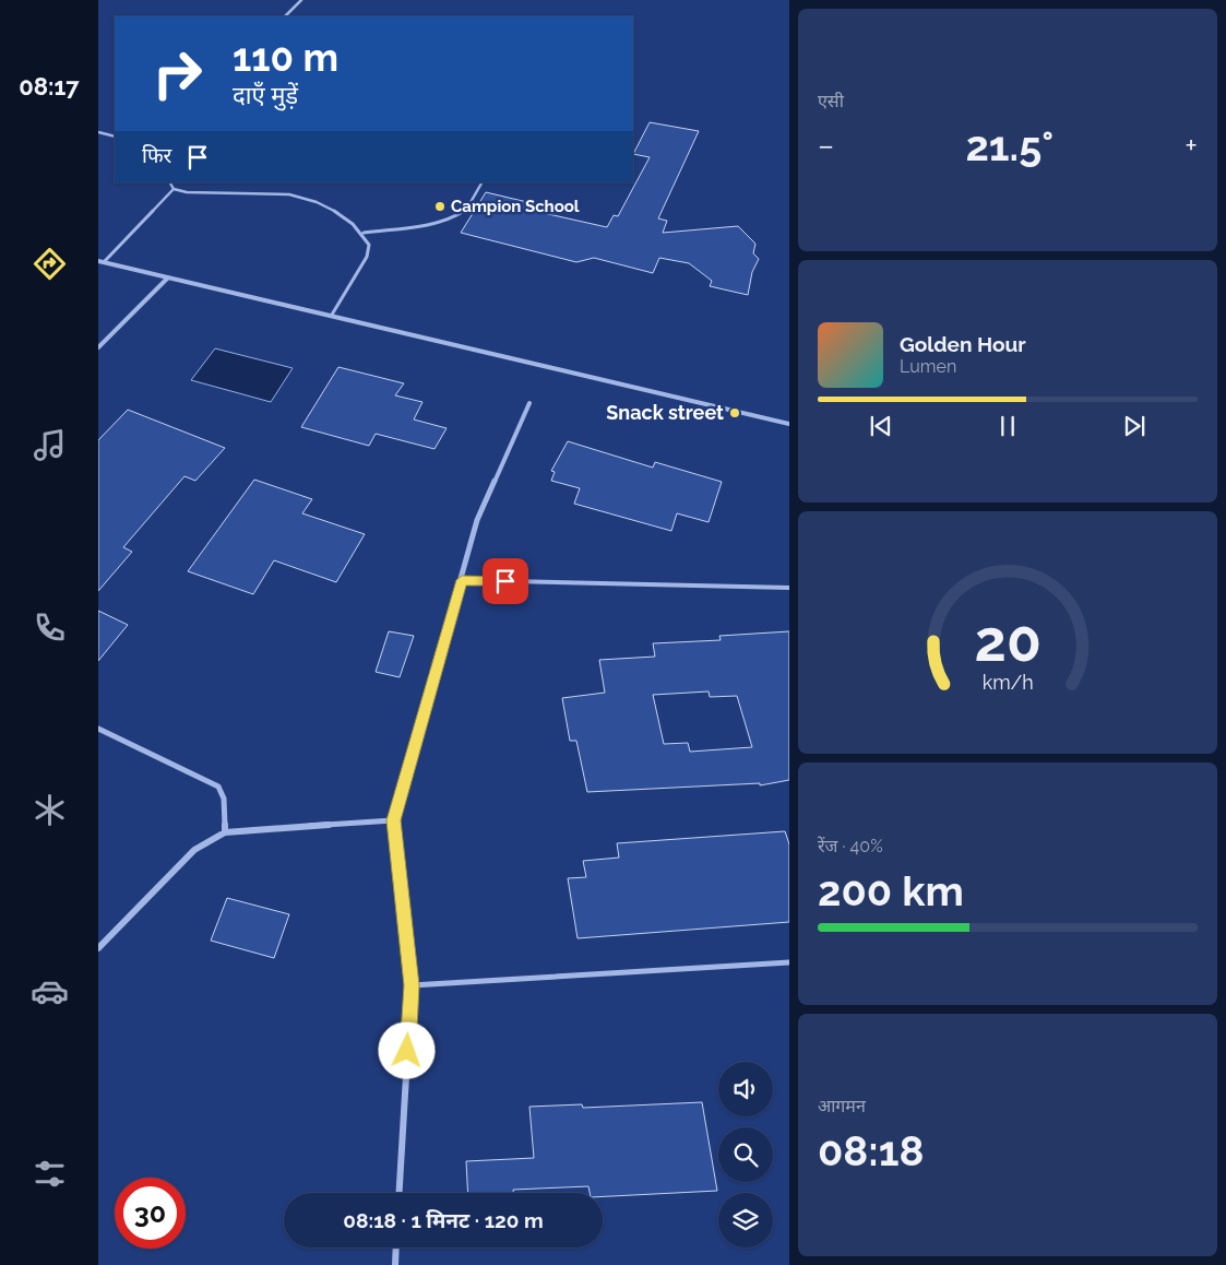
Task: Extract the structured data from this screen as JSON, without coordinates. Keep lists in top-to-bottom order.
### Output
{
  "places": ["Campion School", "Snack street"],
  "page": {
    "tabs": "08:17",
    "tile": [
      "एसी",
      ["रेंज · 40%", "200 km"],
      ["आगमन", "08:18"]
    ],
    "turn": ["110 m", "दाएँ मुड़ें"],
    "heat": ["−", "21.5°", "+"],
    "then": "फिर",
    "song": ["Golden Hour", "Lumen"],
    "limit": "30",
    "trip": "08:18 · 1 मिनट · 120 m",
    "gauge": ["20", "km/h"]
  }
}
